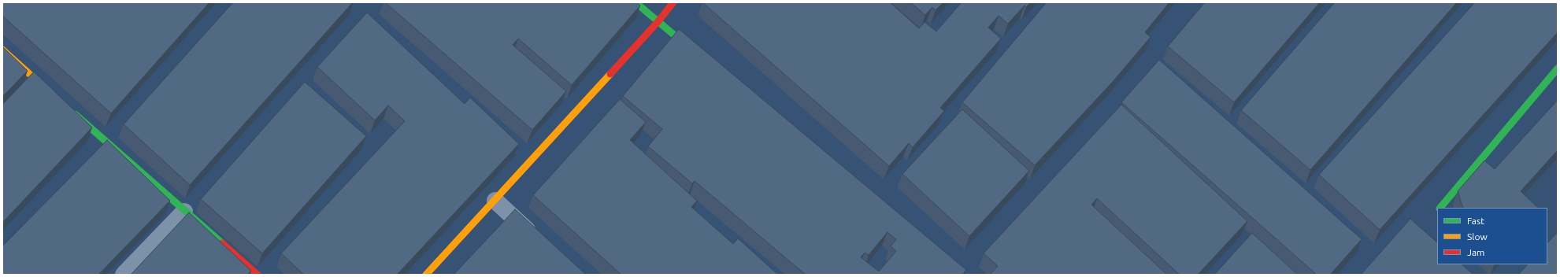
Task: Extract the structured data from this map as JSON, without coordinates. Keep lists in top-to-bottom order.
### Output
{
  "legend": ["Fast", "Slow", "Jam"]
}
